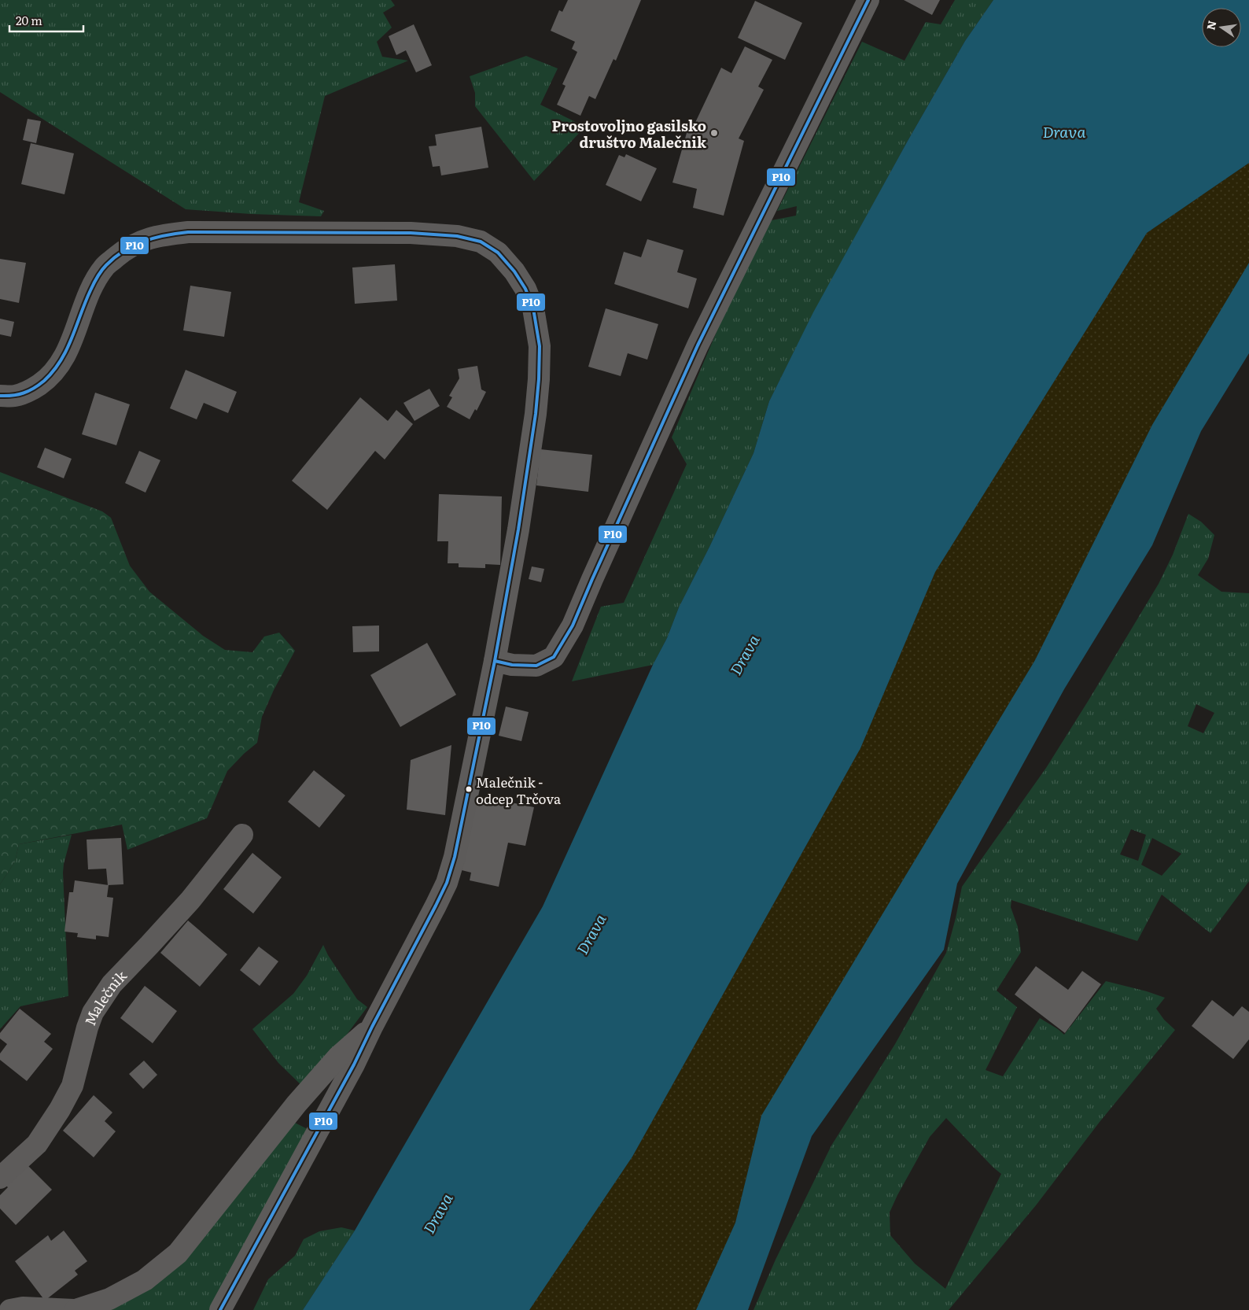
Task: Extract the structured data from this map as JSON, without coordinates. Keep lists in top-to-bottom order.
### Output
{
  "streets": {
    "street": ["Malečnik"]
  },
  "water": ["Drava"],
  "places": ["Prostovoljno gasilsko društvo Malečnik", "Malečnik - odcep Trčova"],
  "lines": ["transit line P10"],
  "scale_bar": "20 m",
  "north": "left"
}
